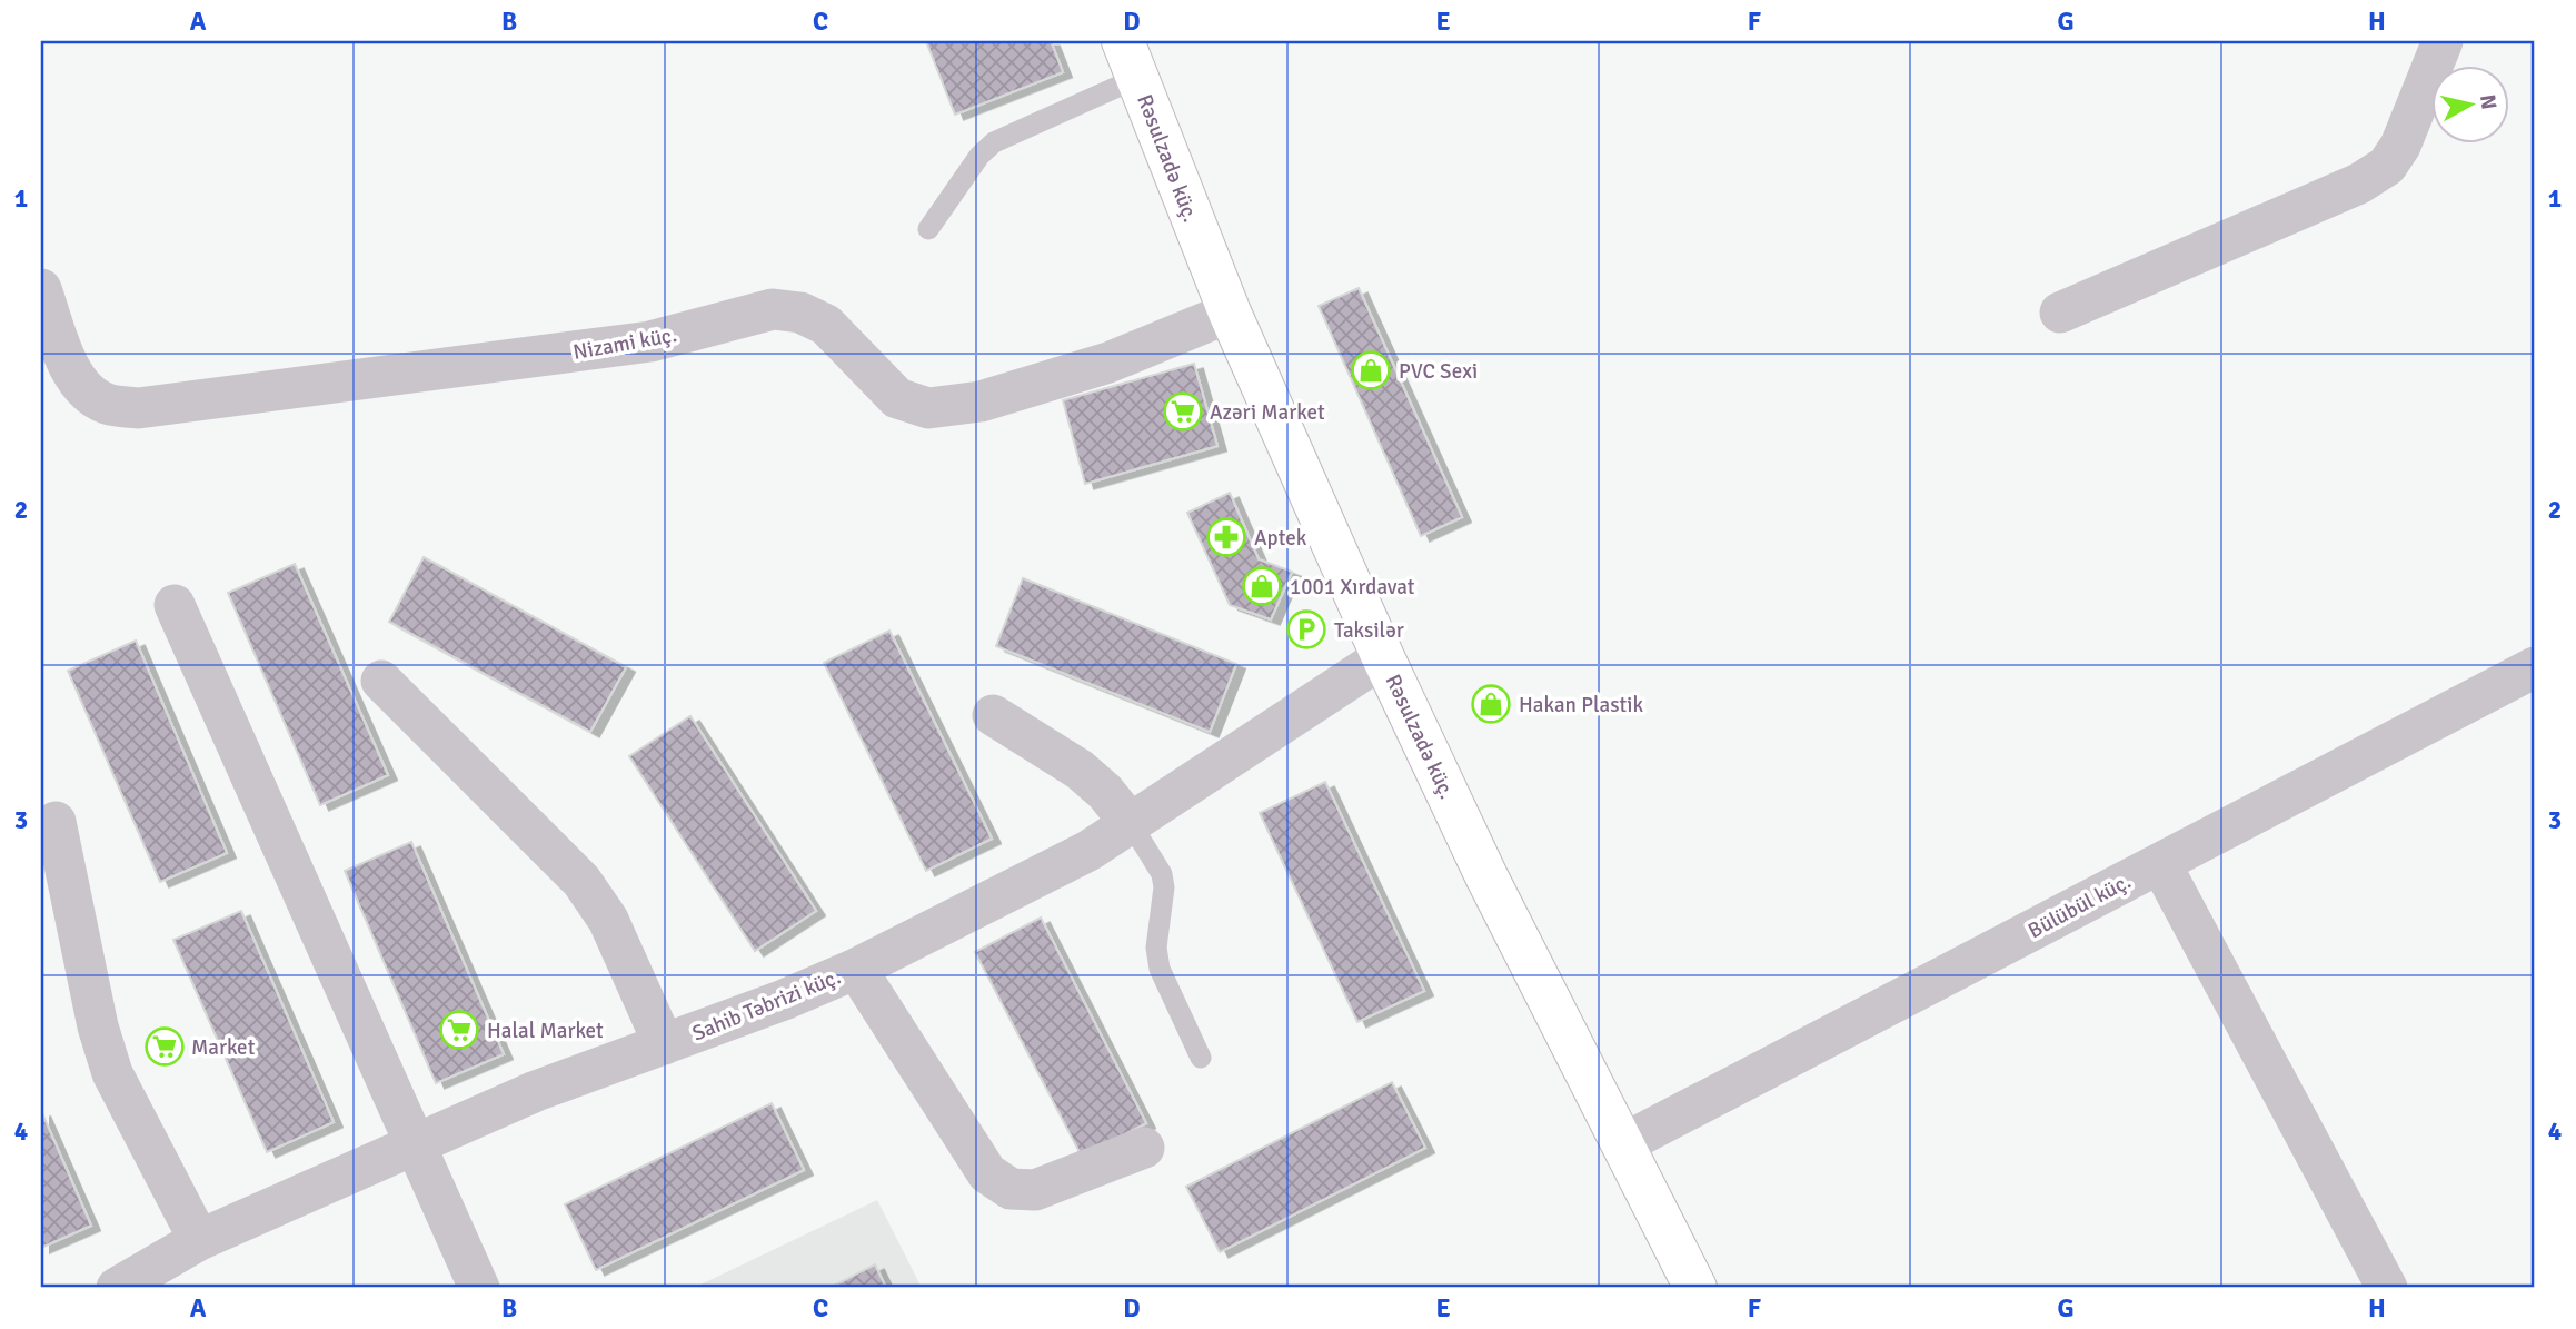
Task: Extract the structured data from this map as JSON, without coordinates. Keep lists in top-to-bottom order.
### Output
{
  "streets": {
    "main road": ["Rəsulzadə küç."],
    "street": ["Nizami küç.", "Bülübül küç.", "Sahib Təbrizi küç."]
  },
  "crossings": [
    ["Rəsulzadə küç.", "Nizami küç."],
    ["Rəsulzadə küç.", "Bülübül küç."],
    ["Rəsulzadə küç.", "Sahib Təbrizi küç."]
  ],
  "places": {
    "shop": ["PVC Sexi", "1001 Xırdavat", "Hakan Plastik"],
    "supermarket": ["Azəri Market", "Halal Market", "Market"],
    "pharmacy": ["Aptek"],
    "parking": ["Taksilər"]
  },
  "north": "right",
  "grid": {
    "columns": [
      "A",
      "B",
      "C",
      "D",
      "E",
      "F",
      "G",
      "H"
    ],
    "rows": [
      "1",
      "2",
      "3",
      "4"
    ]
  }
}
